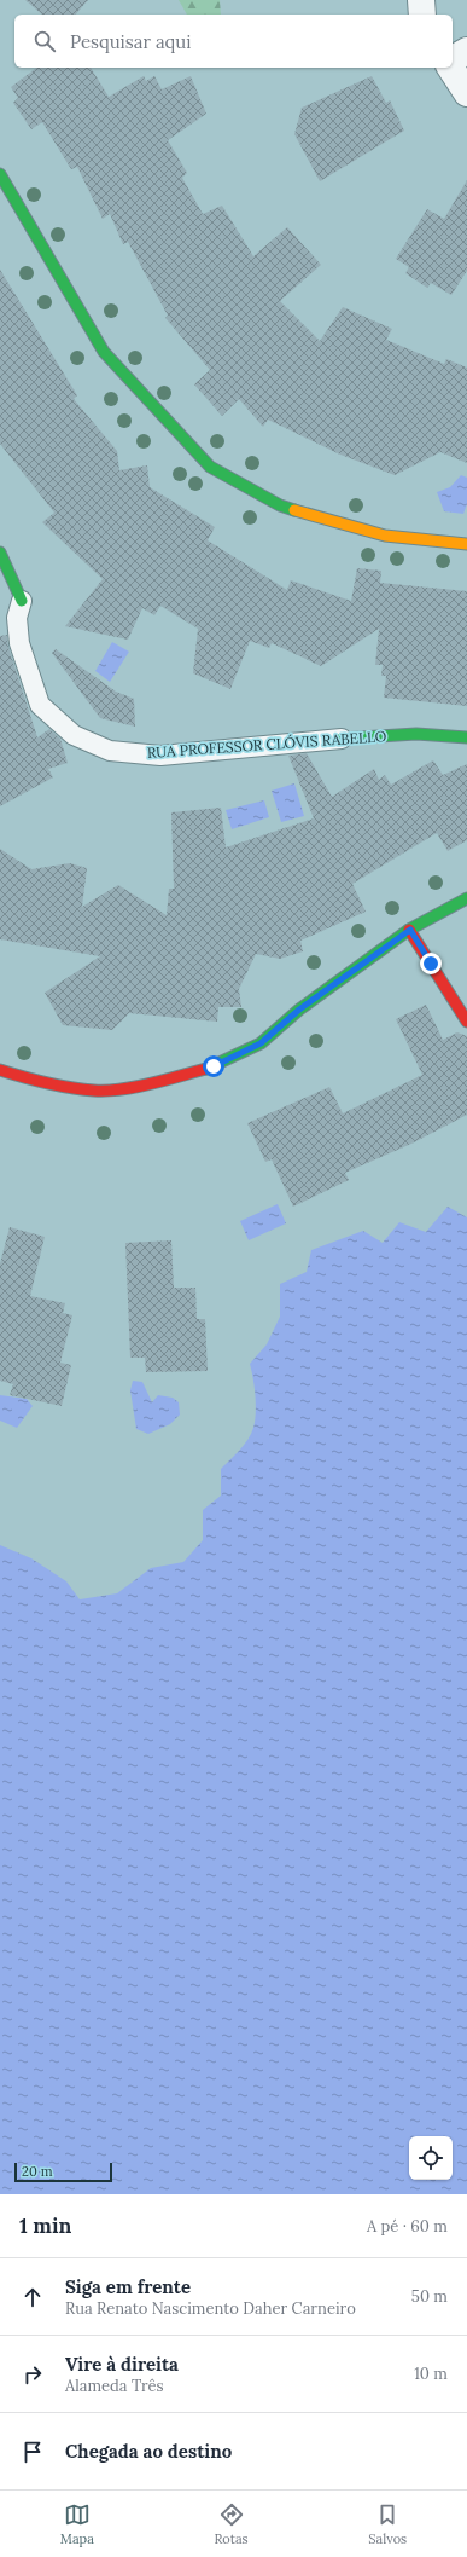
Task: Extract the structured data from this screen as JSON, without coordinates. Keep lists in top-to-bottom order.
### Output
{
  "streets": {
    "street": ["RUA PROFESSOR CLÓVIS RABELLO"]
  },
  "scale_bar": "20 m",
  "page": {
    "search": "Pesquisar aqui",
    "scale": "20 m",
    "heading": ["1 min", "A pé · 60 m"],
    "list": [
      ["Siga em frente", "Rua Renato Nascimento Daher Carneiro", "50 m"],
      ["Vire à direita", "Alameda Três", "10 m"],
      "Chegada ao destino"
    ],
    "nav": ["Mapa", "Rotas", "Salvos"]
  }
}
